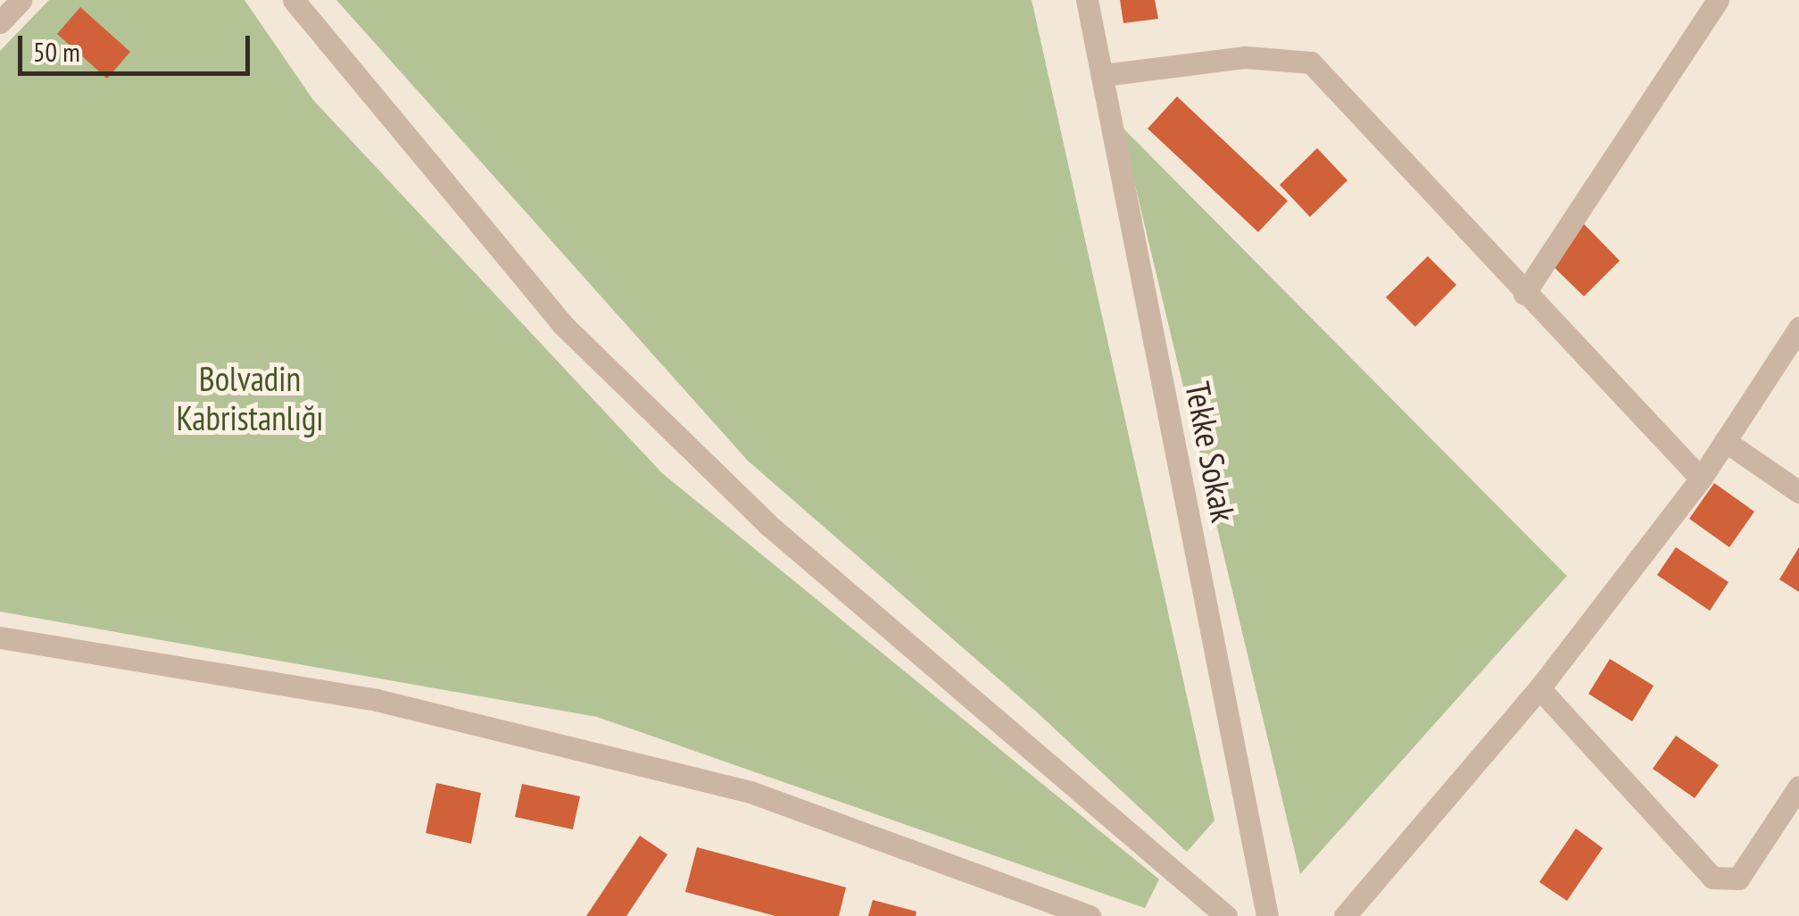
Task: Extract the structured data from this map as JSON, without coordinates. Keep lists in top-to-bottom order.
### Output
{
  "streets": {
    "street": ["Tekke Sokak"]
  },
  "parks": ["Bolvadin Kabristanlığı"],
  "scale_bar": "50 m"
}
